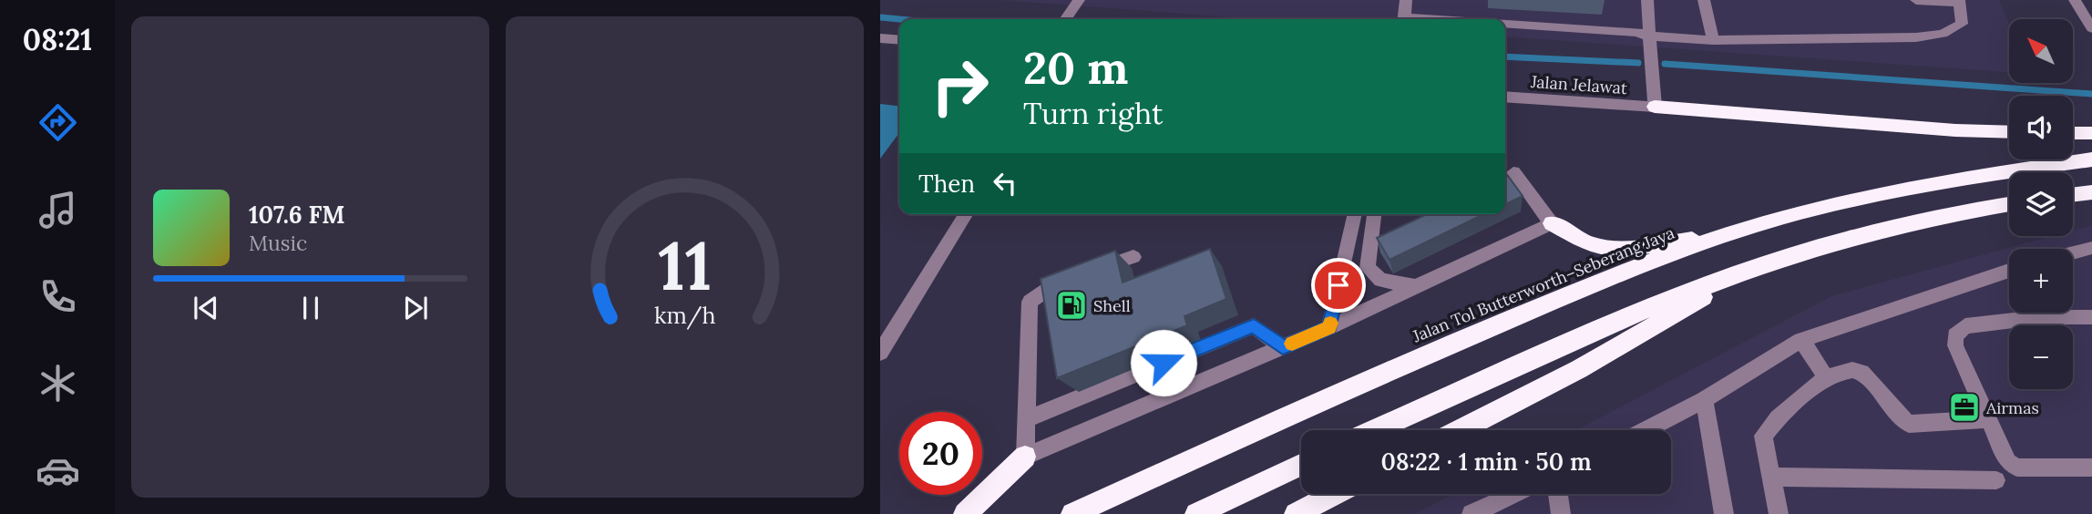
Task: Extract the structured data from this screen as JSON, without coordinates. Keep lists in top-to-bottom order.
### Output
{
  "streets": {
    "highway": ["Jalan Tol Butterworth–Seberang Jaya"],
    "street": ["Jalan Jelawat"]
  },
  "places": {
    "fuel station": ["Shell"],
    "office": ["Airmas"]
  },
  "north": "top left",
  "page": {
    "tabs": "08:21",
    "map_buttons": ["+", "−"],
    "turn": ["20 m", "Turn right"],
    "then": "Then",
    "song": ["107.6 FM", "Music"],
    "limit": "20",
    "trip": "08:22 · 1 min · 50 m",
    "gauge": ["11", "km/h"]
  }
}
